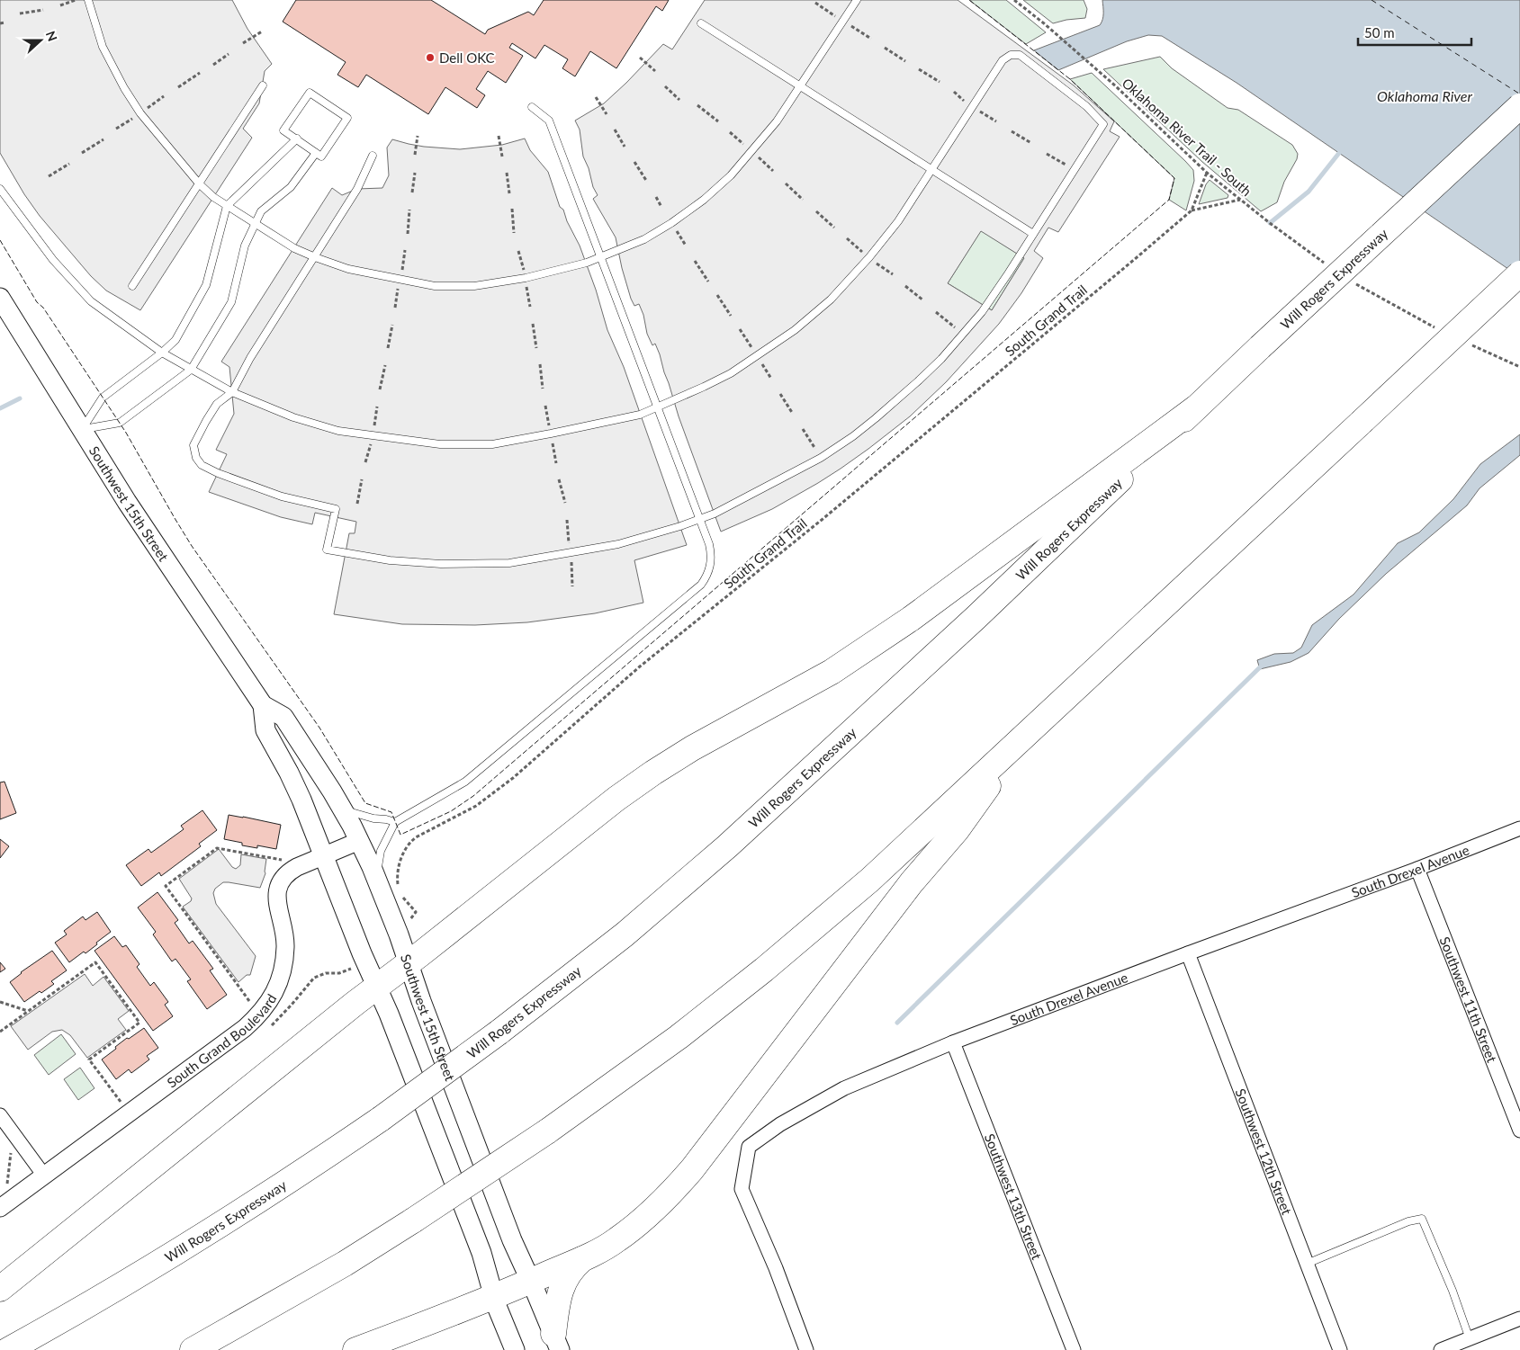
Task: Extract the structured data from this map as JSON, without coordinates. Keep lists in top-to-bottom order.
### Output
{
  "streets": {
    "highway": ["Will Rogers Expressway"],
    "main road": ["Southwest 15th Street"],
    "street": [
      "South Drexel Avenue",
      "Southwest 11th Street",
      "South Grand Boulevard",
      "Southwest 12th Street",
      "Southwest 13th Street"
    ],
    "path": ["Oklahoma River Trail - South", "South Grand Trail"]
  },
  "crossings": [
    ["Oklahoma River Trail - South", "South Grand Trail"],
    ["Southwest 15th Street", "South Grand Boulevard"],
    ["South Drexel Avenue", "Southwest 11th Street"],
    ["South Drexel Avenue", "Southwest 12th Street"],
    ["South Drexel Avenue", "Southwest 13th Street"]
  ],
  "water": ["Oklahoma River"],
  "places": ["Dell OKC"],
  "scale_bar": "50 m",
  "north": "right"
}
